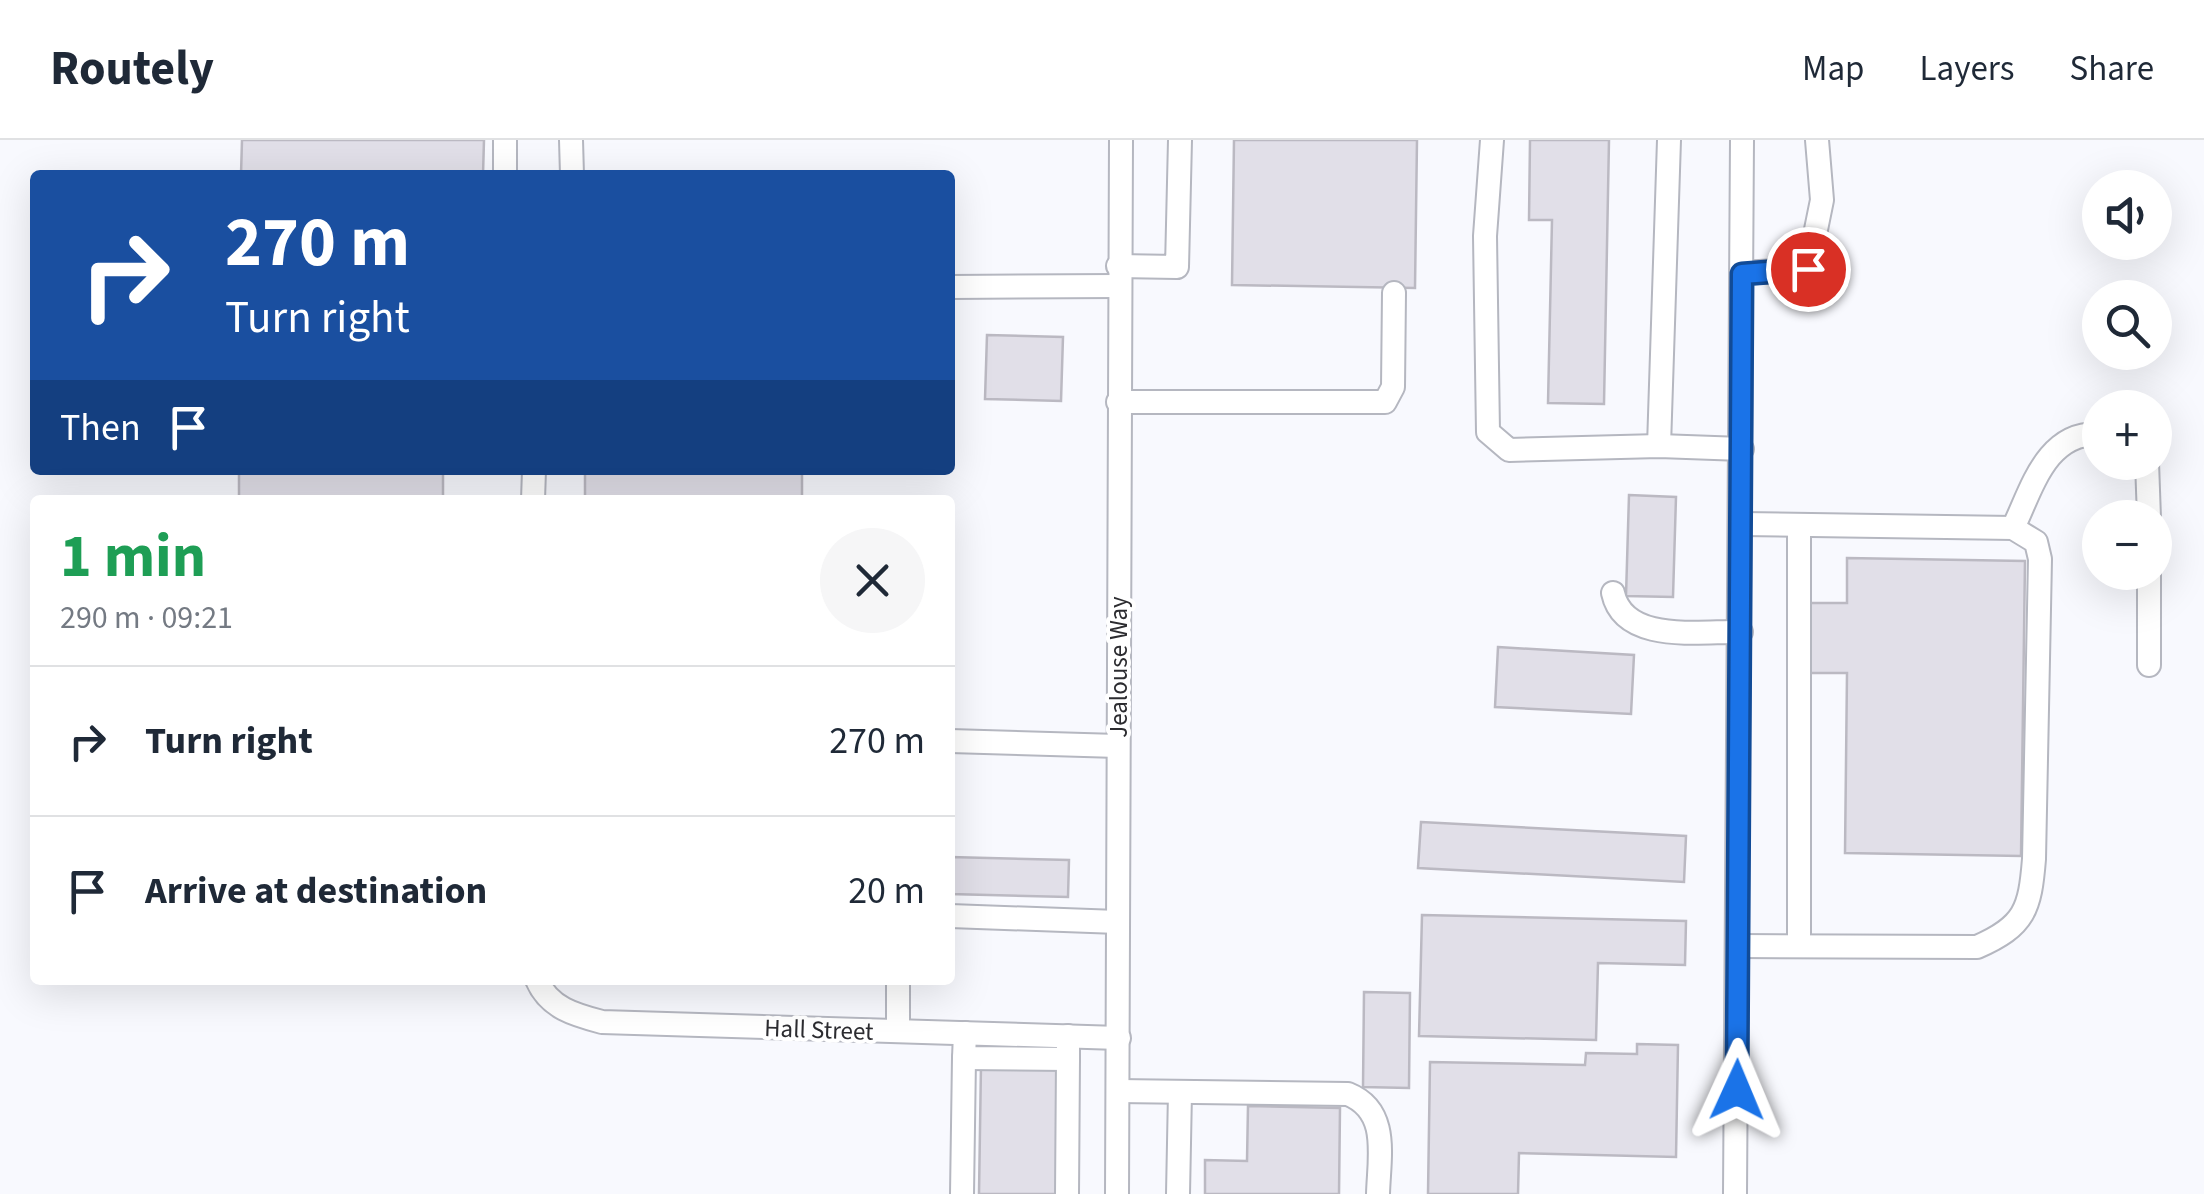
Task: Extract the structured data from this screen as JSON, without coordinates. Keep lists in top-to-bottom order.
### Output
{
  "streets": {
    "street": ["Jealouse Way", "Hall Street"]
  },
  "crossings": [
    ["Jealouse Way", "Hall Street"]
  ],
  "page": {
    "header": "Routely",
    "nav": ["Map", "Layers", "Share"],
    "map_buttons": ["+", "−"],
    "turn": ["270 m", "Turn right"],
    "then": "Then",
    "heading": ["1 min", "290 m · 09:21"],
    "list": [
      {
        "name": "Turn right",
        "value": "270 m"
      },
      {
        "name": "Arrive at destination",
        "value": "20 m"
      }
    ]
  }
}
